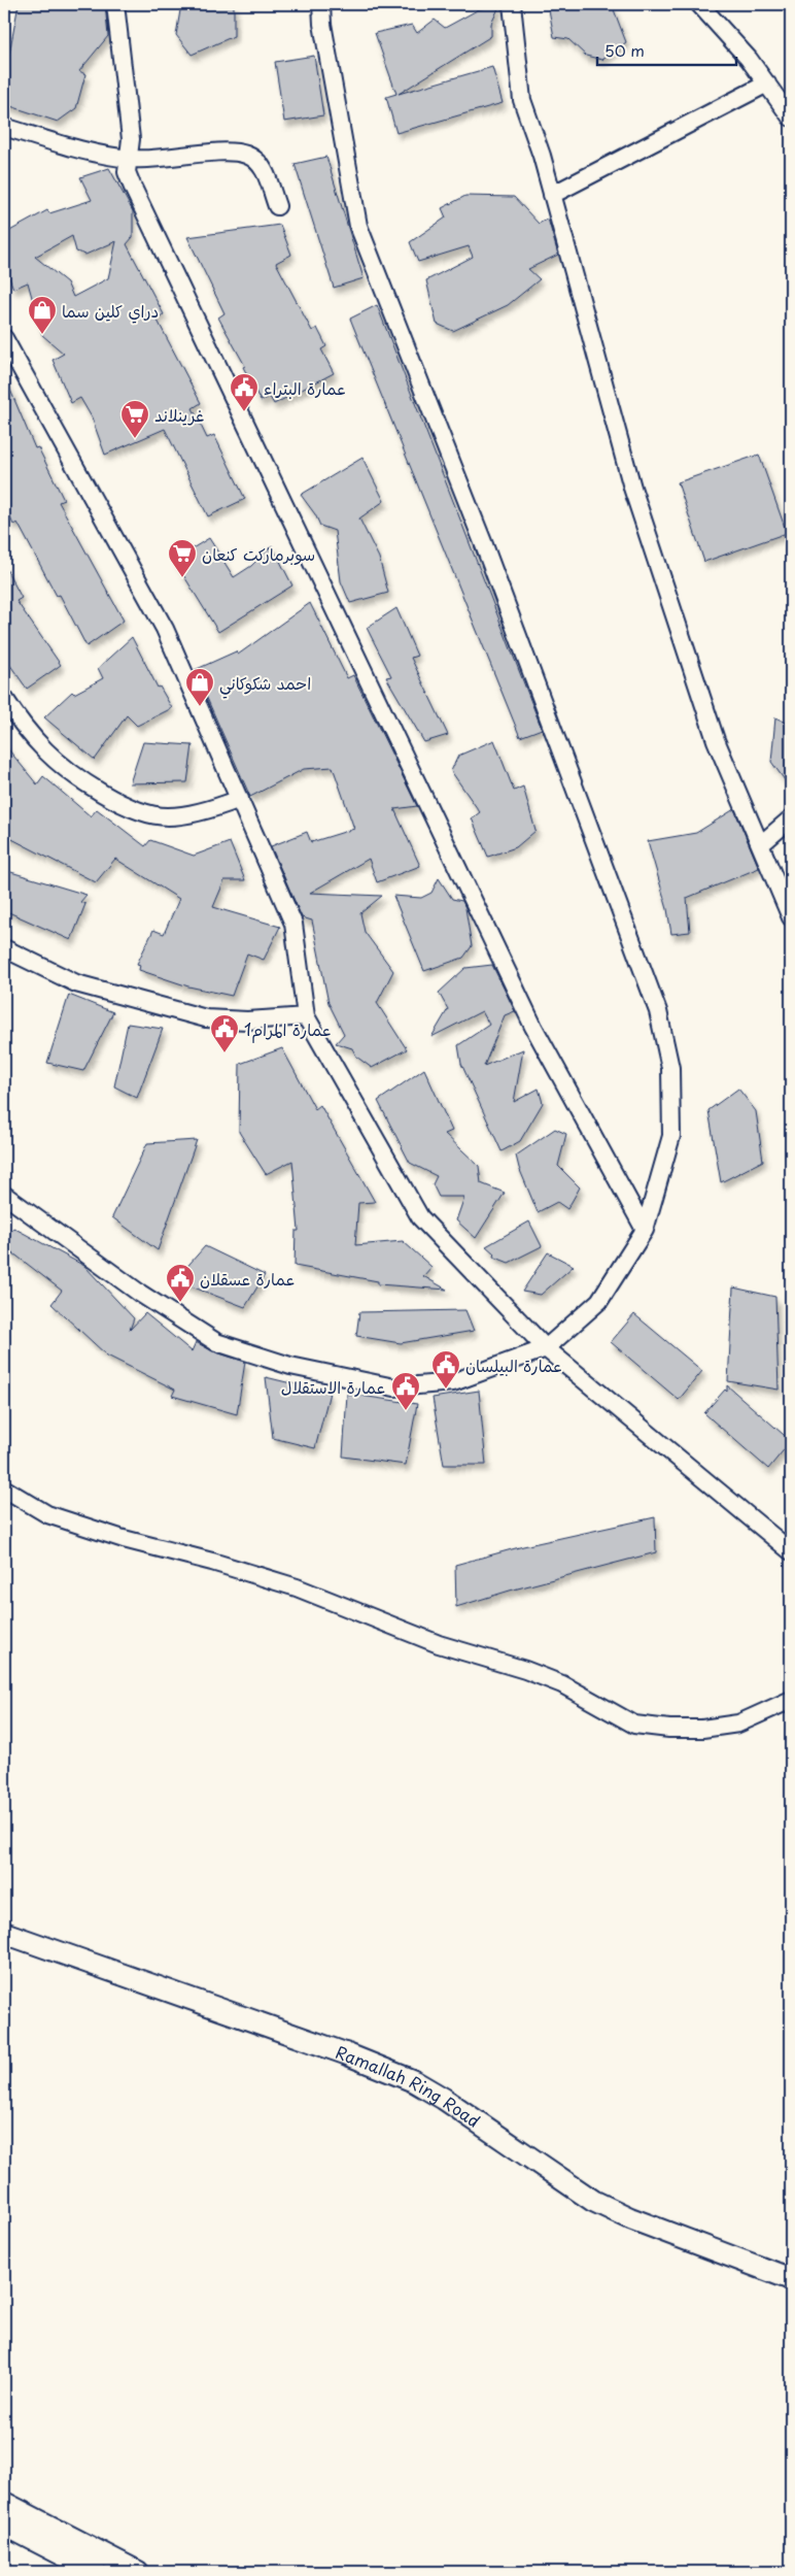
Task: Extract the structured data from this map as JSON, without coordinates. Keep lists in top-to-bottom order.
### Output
{
  "streets": {
    "street": ["Ramallah Ring Road"]
  },
  "places": {
    "shop": ["دراي كلين سما", "احمد شكوكاني"],
    "public building": [
      "عمارة البتراء",
      "عمارة المرام1",
      "عمارة عسقلان",
      "عمارة البيلسان",
      "عمارة الاستقلال"
    ],
    "supermarket": ["غرينلاند", "سوبرماركت كنعان"]
  },
  "scale_bar": "50 m"
}
